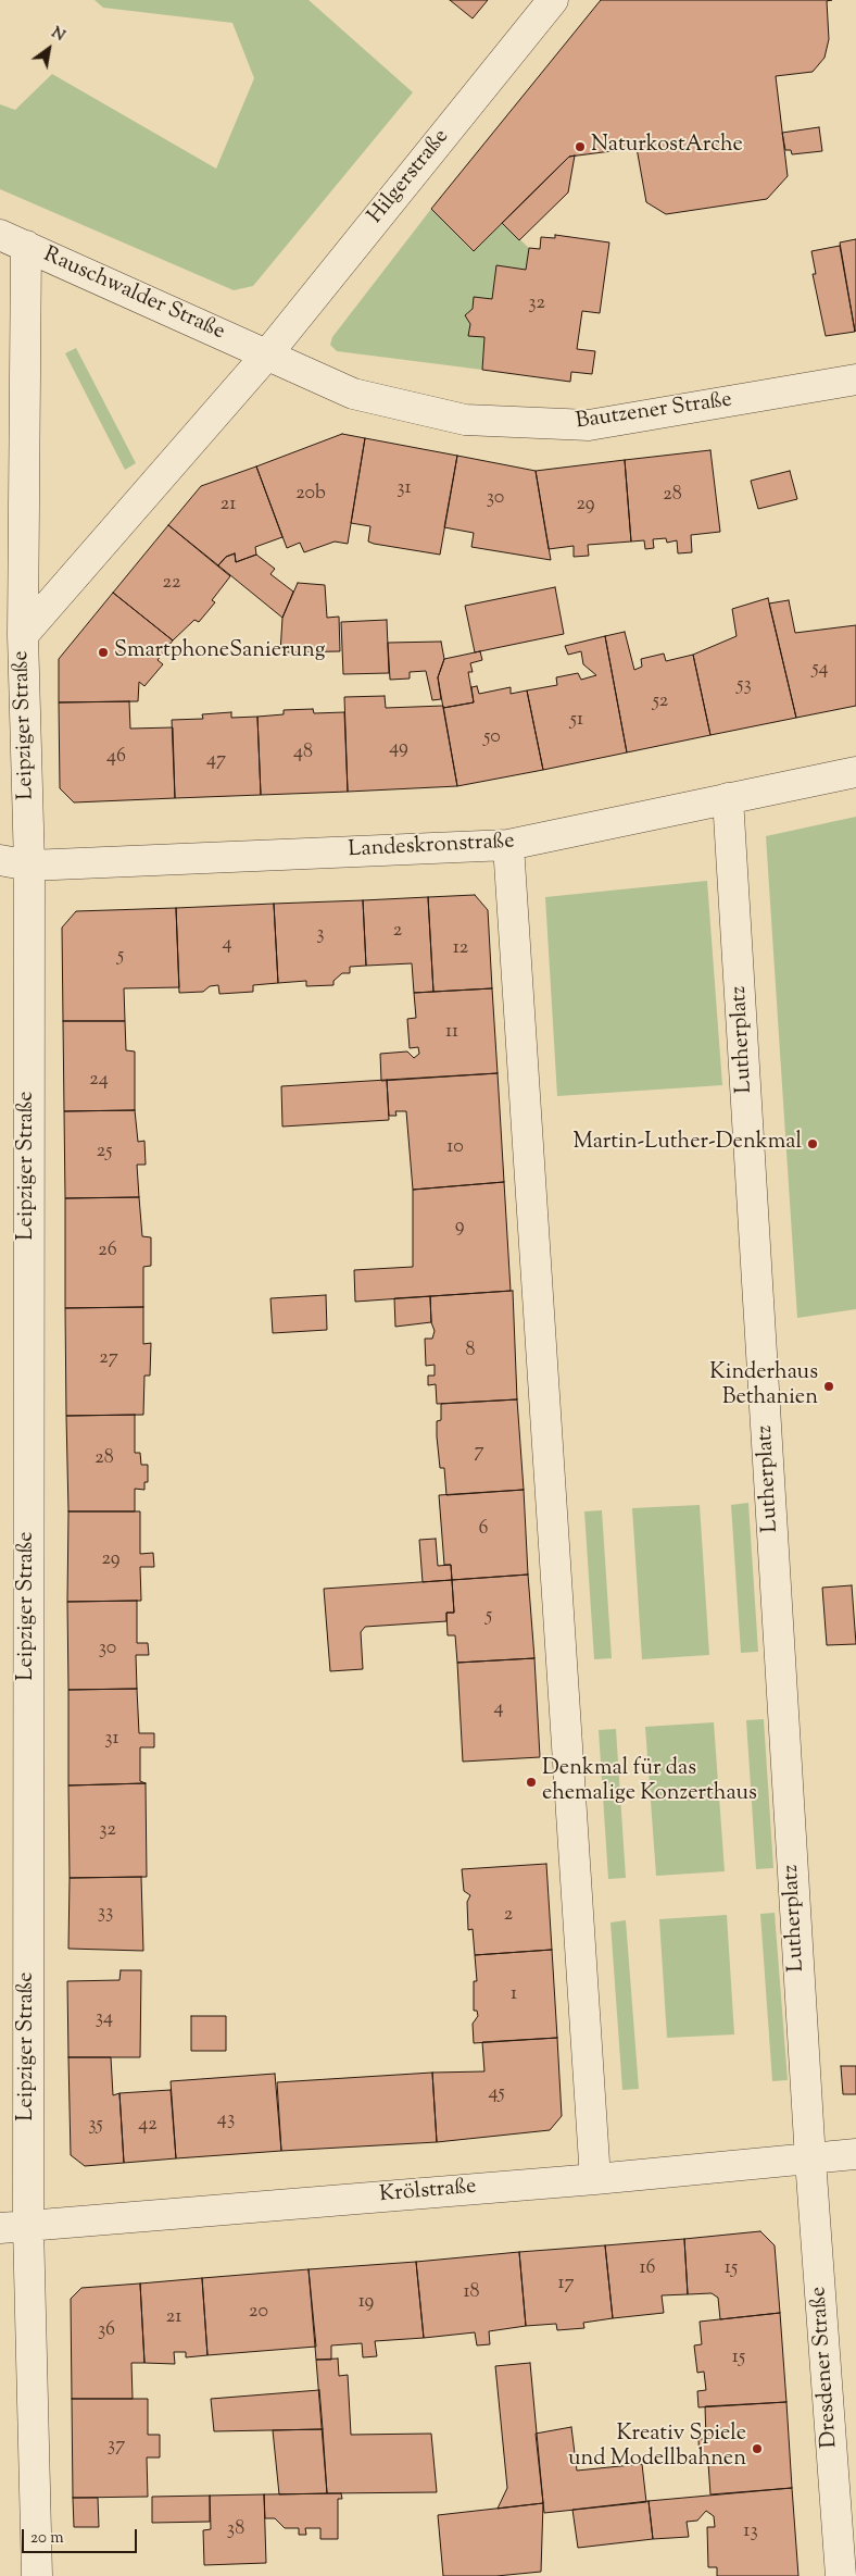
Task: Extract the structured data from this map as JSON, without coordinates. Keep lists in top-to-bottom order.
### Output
{
  "streets": {
    "street": [
      "Hilgerstraße",
      "Rauschwalder Straße",
      "Bautzener Straße",
      "Leipziger Straße",
      "Landeskronstraße",
      "Lutherplatz",
      "Krölstraße",
      "Dresdener Straße"
    ]
  },
  "crossings": [
    ["Hilgerstraße", "Rauschwalder Straße"],
    ["Hilgerstraße", "Bautzener Straße"],
    ["Hilgerstraße", "Leipziger Straße"],
    ["Rauschwalder Straße", "Bautzener Straße"],
    ["Rauschwalder Straße", "Leipziger Straße"],
    ["Bautzener Straße", "Leipziger Straße"],
    ["Leipziger Straße", "Landeskronstraße"],
    ["Leipziger Straße", "Krölstraße"],
    ["Landeskronstraße", "Lutherplatz"],
    ["Lutherplatz", "Krölstraße"],
    ["Lutherplatz", "Dresdener Straße"],
    ["Krölstraße", "Dresdener Straße"]
  ],
  "places": [
    "NaturkostArche",
    "SmartphoneSanierung",
    "Martin-Luther-Denkmal",
    "Kinderhaus Bethanien",
    "Denkmal für das ehemalige Konzerthaus",
    "Kreativ Spiele und Modellbahnen"
  ],
  "house_numbers": [
    "32",
    "31",
    "20b",
    "28",
    "30",
    "21",
    "29",
    "22",
    "54",
    "53",
    "52",
    "51",
    "50",
    "49",
    "48",
    "46",
    "47",
    "2",
    "3",
    "4",
    "12",
    "5",
    "11",
    "24",
    "10",
    "25",
    "9",
    "26",
    "8",
    "27",
    "7",
    "28",
    "6",
    "29",
    "5",
    "30",
    "4",
    "31",
    "32",
    "33",
    "2",
    "1",
    "34",
    "45",
    "43",
    "35",
    "42",
    "16",
    "15",
    "17",
    "18",
    "19",
    "20",
    "21",
    "36",
    "15",
    "37",
    "38",
    "13"
  ],
  "scale_bar": "20 m",
  "north": "top right"
}
